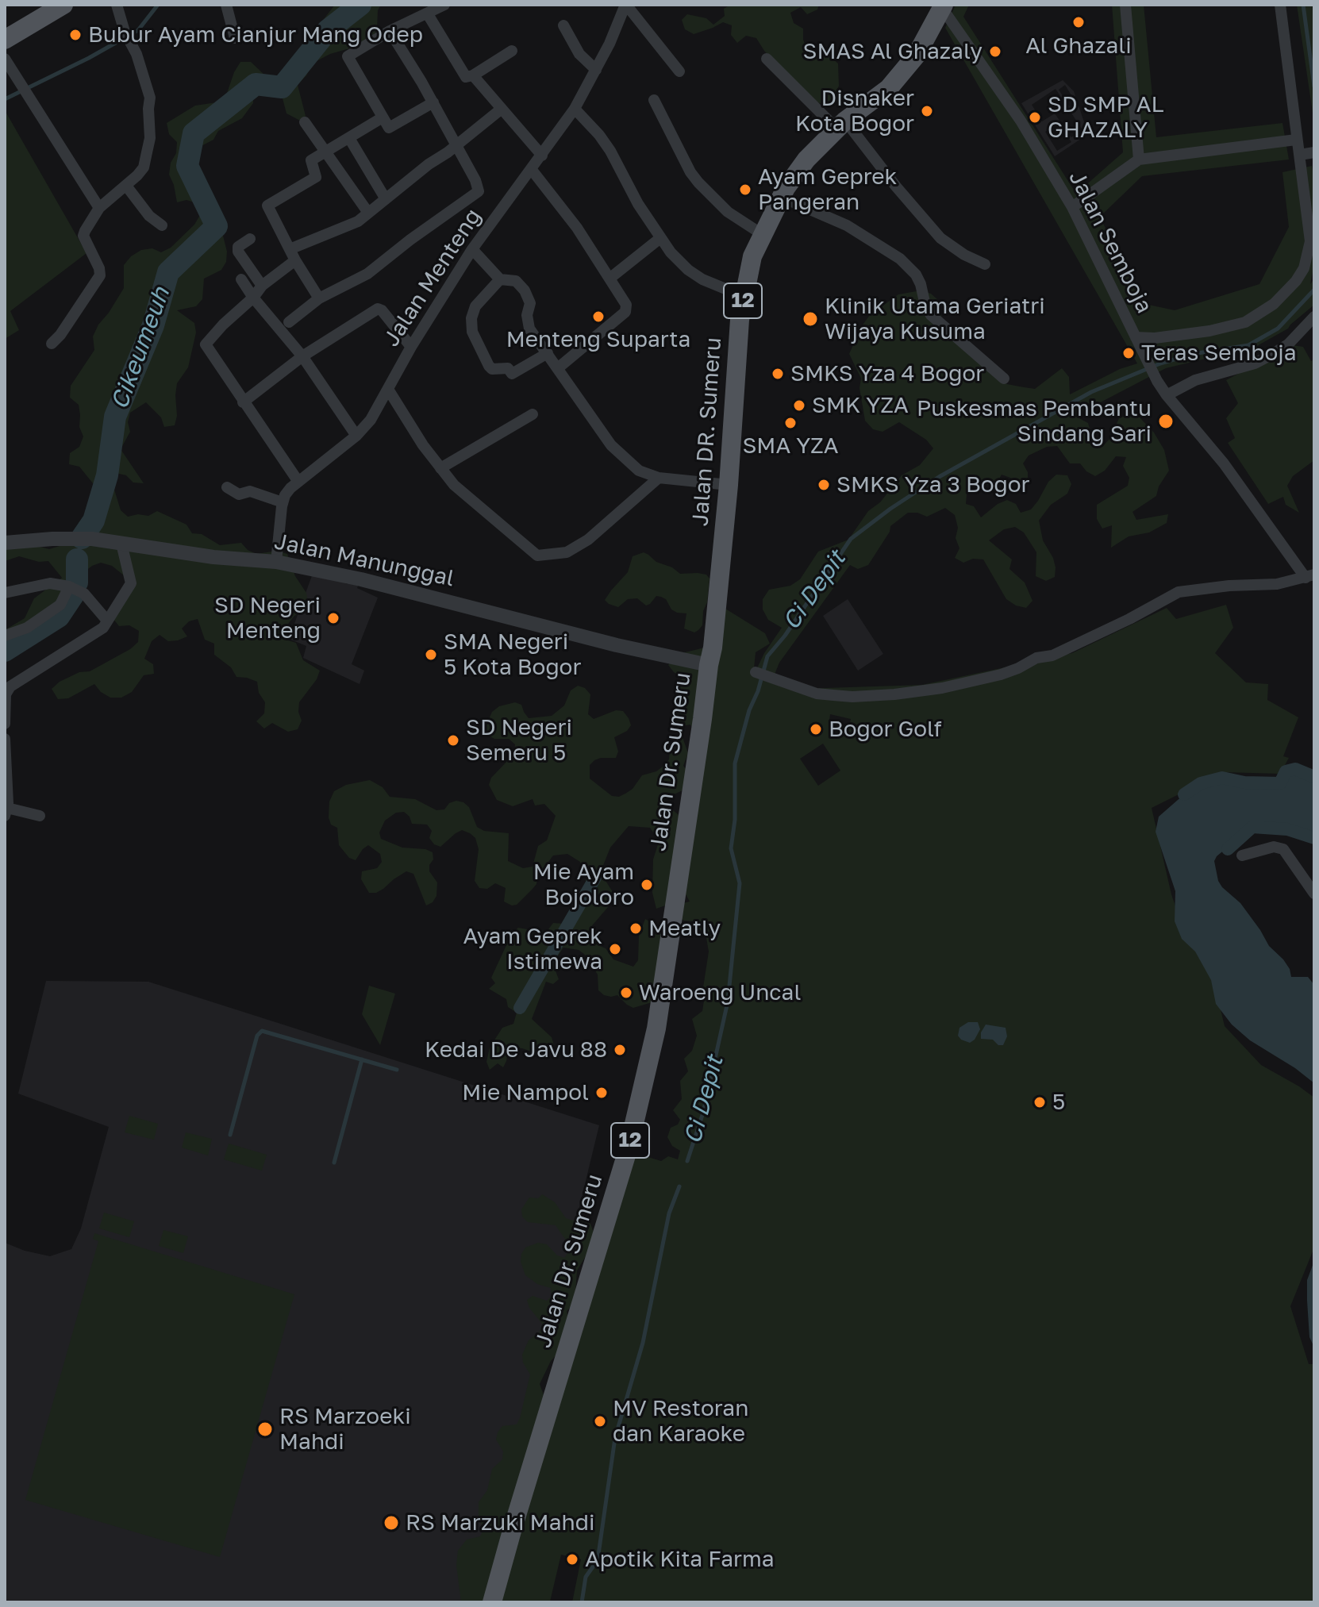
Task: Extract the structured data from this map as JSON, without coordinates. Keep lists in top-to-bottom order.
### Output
{
  "streets": {
    "main road": ["12", "Jalan DR. Sumeru", "Jalan Dr. Sumeru"],
    "street": ["Jalan Semboja", "Jalan Menteng", "Jalan Manunggal"]
  },
  "crossings": [
    ["Jalan Semboja", "Jalan DR. Sumeru"],
    ["Jalan DR. Sumeru", "Jalan Manunggal"],
    ["Jalan DR. Sumeru", "Jalan Dr. Sumeru"],
    ["Jalan Manunggal", "Jalan Dr. Sumeru"]
  ],
  "water": ["Cikeumeuh", "Ci Depit"],
  "places": [
    "Al Ghazali",
    "Bubur Ayam Cianjur Mang Odep",
    "SMAS Al Ghazaly",
    "Disnaker Kota Bogor",
    "SD SMP AL GHAZALY",
    "Ayam Geprek Pangeran",
    "Menteng Suparta",
    "Klinik Utama Geriatri Wijaya Kusuma",
    "Teras Semboja",
    "SMKS Yza 4 Bogor",
    "SMK YZA",
    "Puskesmas Pembantu Sindang Sari",
    "SMA YZA",
    "SMKS Yza 3 Bogor",
    "SD Negeri Menteng",
    "SMA Negeri 5 Kota Bogor",
    "Bogor Golf",
    "SD Negeri Semeru 5",
    "Mie Ayam Bojoloro",
    "Meatly",
    "Ayam Geprek Istimewa",
    "Waroeng Uncal",
    "Kedai De Javu 88",
    "Mie Nampol",
    "5",
    "MV Restoran dan Karaoke",
    "RS Marzoeki Mahdi",
    "RS Marzuki Mahdi",
    "Apotik Kita Farma"
  ]
}
